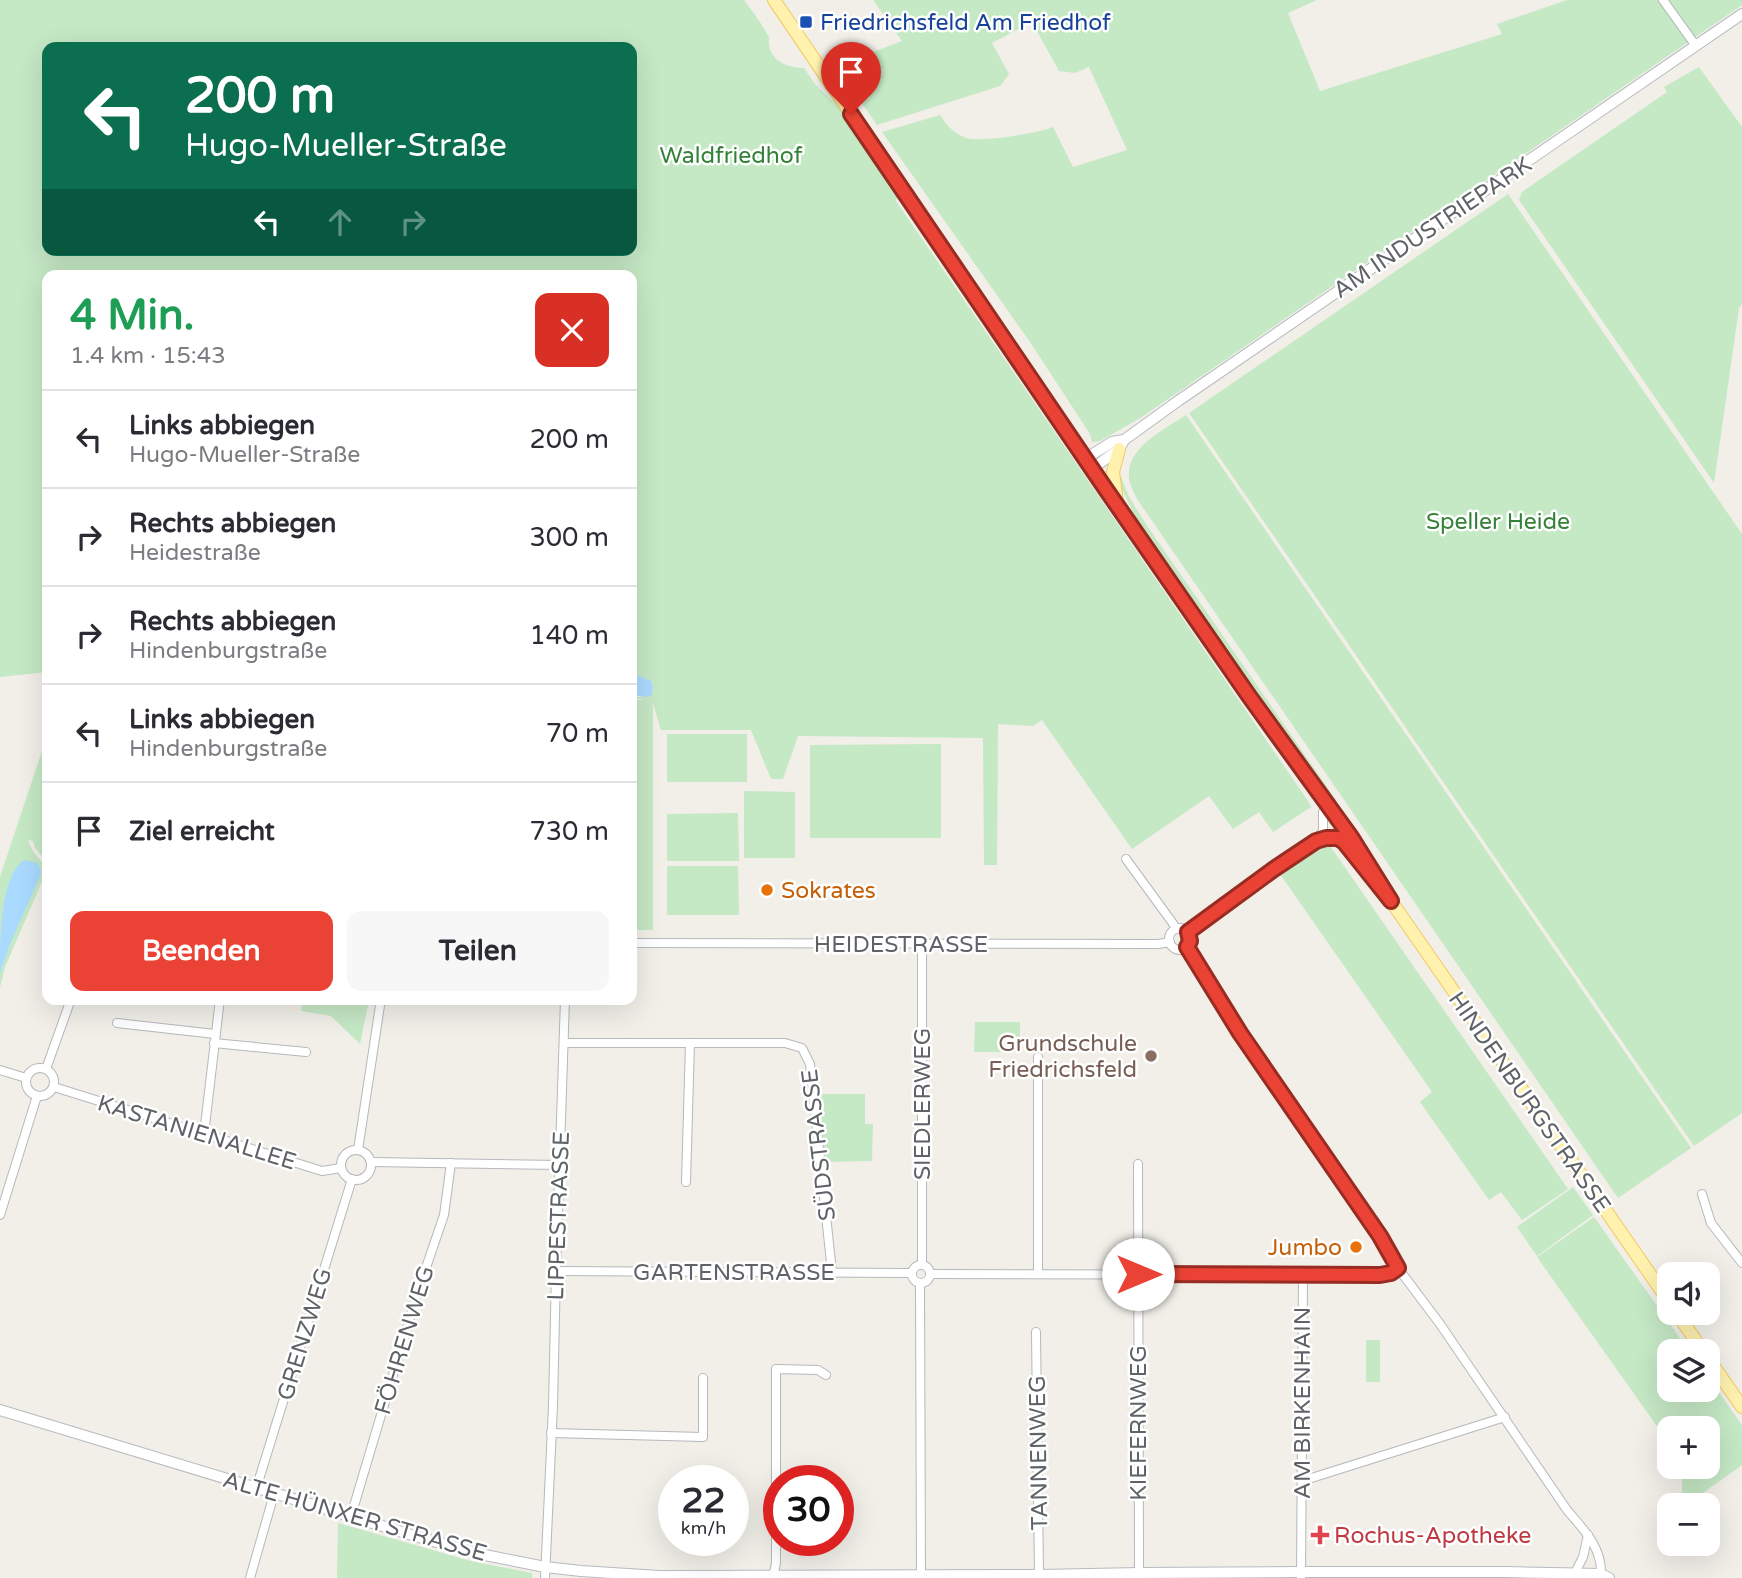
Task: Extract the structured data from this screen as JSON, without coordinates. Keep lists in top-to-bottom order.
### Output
{
  "streets": {
    "main road": ["HINDENBURGSTRASSE"],
    "street": [
      "AM INDUSTRIEPARK",
      "HEIDESTRASSE",
      "SIEDLERWEG",
      "KASTANIENALLEE",
      "SÜDSTRASSE",
      "LIPPESTRASSE",
      "GARTENSTRASSE",
      "GRENZWEG",
      "FÖHRENWEG",
      "AM BIRKENHAIN",
      "KIEFERNWEG",
      "TANNENWEG",
      "ALTE HÜNXER STRASSE"
    ]
  },
  "crossings": [
    ["AM INDUSTRIEPARK", "HINDENBURGSTRASSE"],
    ["HEIDESTRASSE", "SIEDLERWEG"],
    ["SIEDLERWEG", "GARTENSTRASSE"],
    ["KASTANIENALLEE", "GRENZWEG"],
    ["SÜDSTRASSE", "LIPPESTRASSE"],
    ["SÜDSTRASSE", "GARTENSTRASSE"],
    ["LIPPESTRASSE", "GARTENSTRASSE"],
    ["LIPPESTRASSE", "ALTE HÜNXER STRASSE"],
    ["GRENZWEG", "ALTE HÜNXER STRASSE"],
    ["FÖHRENWEG", "ALTE HÜNXER STRASSE"],
    ["AM BIRKENHAIN", "ALTE HÜNXER STRASSE"],
    ["KIEFERNWEG", "ALTE HÜNXER STRASSE"],
    ["TANNENWEG", "ALTE HÜNXER STRASSE"]
  ],
  "parks": ["Waldfriedhof", "Speller Heide"],
  "places": {
    "transit": ["Friedrichsfeld Am Friedhof"],
    "other": ["Sokrates", "Grundschule Friedrichsfeld", "Jumbo"],
    "health": ["Rochus-Apotheke"]
  },
  "page": {
    "turn": ["200 m", "Hugo-Mueller-Straße"],
    "heading": ["4 Min.", "1.4 km · 15:43"],
    "list": [
      {
        "name": "Links abbiegen",
        "note": "Hugo-Mueller-Straße",
        "value": "200 m"
      },
      {
        "name": "Rechts abbiegen",
        "note": "Heidestraße",
        "value": "300 m"
      },
      {
        "name": "Rechts abbiegen",
        "note": "Hindenburgstraße",
        "value": "140 m"
      },
      {
        "name": "Links abbiegen",
        "note": "Hindenburgstraße",
        "value": "70 m"
      },
      {
        "name": "Ziel erreicht",
        "value": "730 m"
      }
    ],
    "buttons": ["Beenden", "Teilen"],
    "map_buttons": ["+", "−"],
    "speed": "22 km/h",
    "limit": "30"
  }
}
